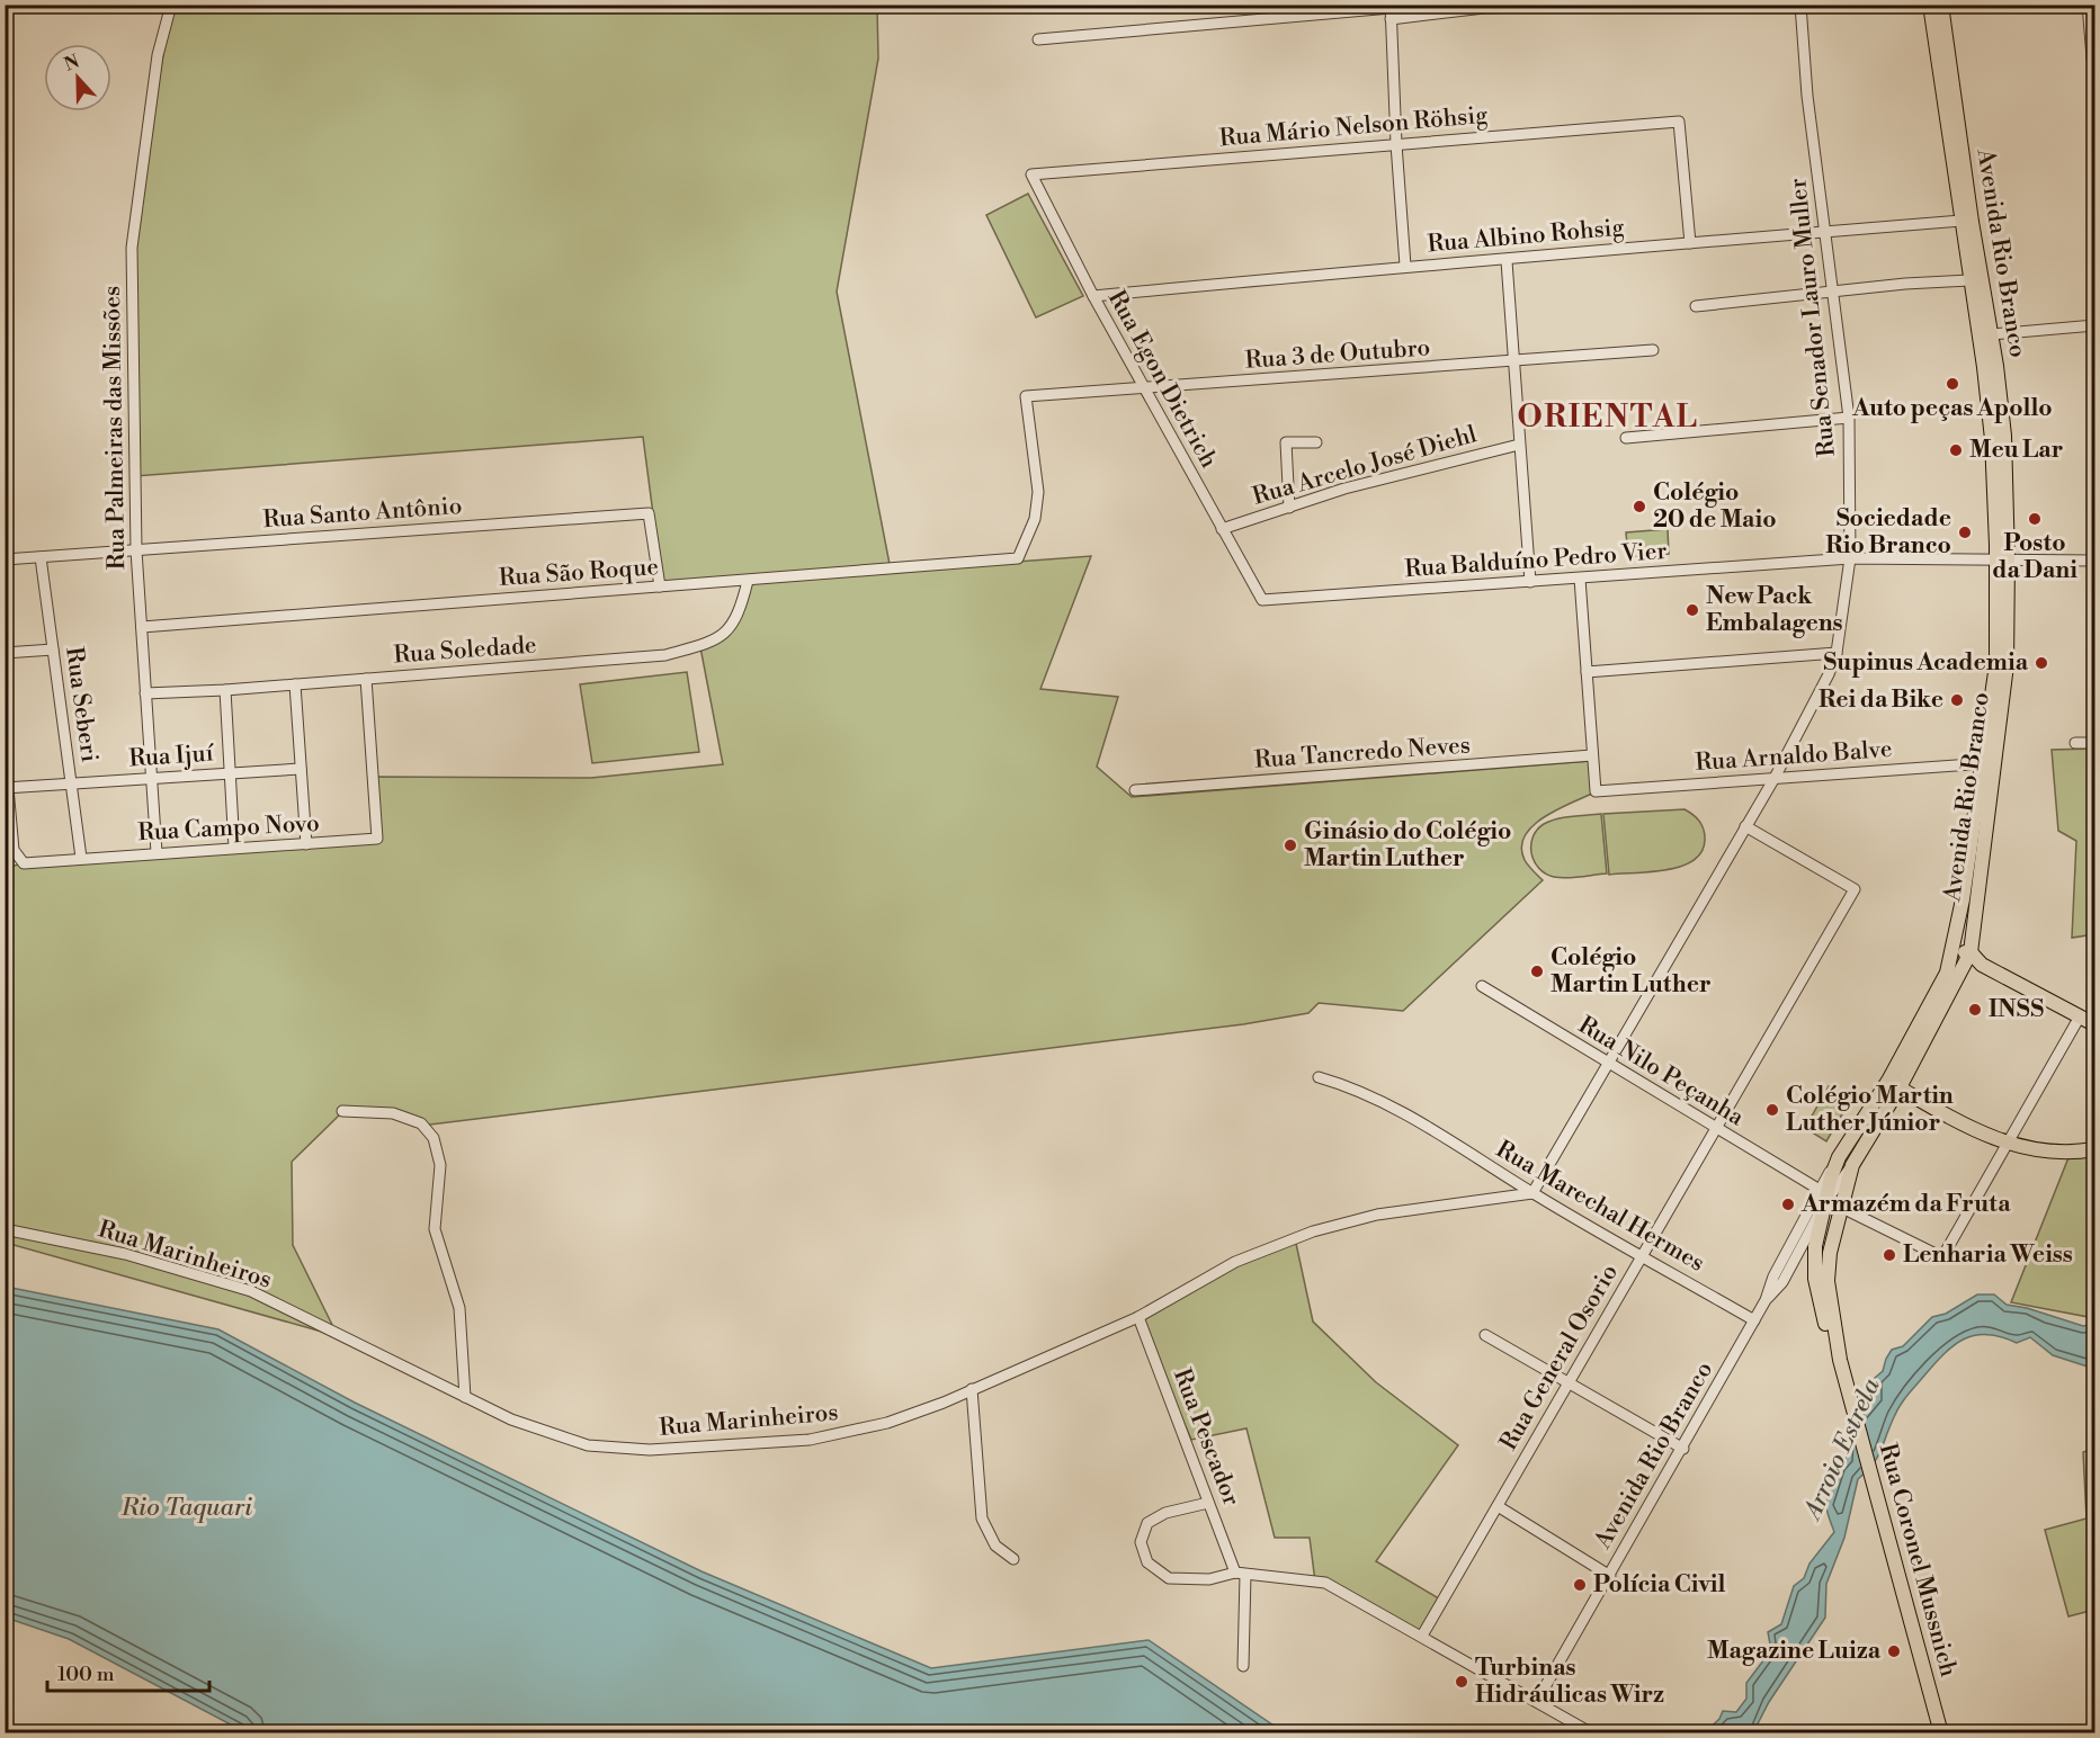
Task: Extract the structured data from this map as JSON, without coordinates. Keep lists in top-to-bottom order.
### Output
{
  "streets": {
    "main road": ["Avenida Rio Branco", "Rua Coronel Mussnich"],
    "street": [
      "Rua Mário Nelson Röhsig",
      "Rua Albino Rohsig",
      "Rua Senador Lauro Muller",
      "Rua 3 de Outubro",
      "Rua Egon Dietrich",
      "Rua Palmeiras das Missões",
      "Rua Arcelo José Diehl",
      "Rua Santo Antônio",
      "Rua Balduíno Pedro Vier",
      "Rua São Roque",
      "Rua Soledade",
      "Rua Seberi",
      "Rua Tancredo Neves",
      "Rua Ijuí",
      "Rua Arnaldo Balve",
      "Rua Campo Novo",
      "Rua Nilo Peçanha",
      "Rua Marechal Hermes",
      "Rua Marinheiros",
      "Rua General Osorio",
      "Rua Pescador"
    ]
  },
  "crossings": [
    ["Rua Mário Nelson Röhsig", "Rua Albino Rohsig"],
    ["Rua Mário Nelson Röhsig", "Rua Egon Dietrich"],
    ["Rua Albino Rohsig", "Avenida Rio Branco"],
    ["Rua Albino Rohsig", "Rua Senador Lauro Muller"],
    ["Rua Albino Rohsig", "Rua Egon Dietrich"],
    ["Avenida Rio Branco", "Rua Balduíno Pedro Vier"],
    ["Avenida Rio Branco", "Rua Arnaldo Balve"],
    ["Avenida Rio Branco", "Rua Nilo Peçanha"],
    ["Avenida Rio Branco", "Rua Marechal Hermes"],
    ["Avenida Rio Branco", "Rua Coronel Mussnich"],
    ["Rua Senador Lauro Muller", "Rua Balduíno Pedro Vier"],
    ["Rua Senador Lauro Muller", "Rua Arnaldo Balve"],
    ["Rua Senador Lauro Muller", "Rua Nilo Peçanha"],
    ["Rua Senador Lauro Muller", "Rua Marechal Hermes"],
    ["Rua Senador Lauro Muller", "Rua Marinheiros"],
    ["Rua Senador Lauro Muller", "Rua General Osorio"],
    ["Rua 3 de Outubro", "Rua Egon Dietrich"],
    ["Rua 3 de Outubro", "Rua São Roque"],
    ["Rua Egon Dietrich", "Rua Arcelo José Diehl"],
    ["Rua Egon Dietrich", "Rua Balduíno Pedro Vier"],
    ["Rua Palmeiras das Missões", "Rua Santo Antônio"],
    ["Rua Palmeiras das Missões", "Rua São Roque"],
    ["Rua Palmeiras das Missões", "Rua Soledade"],
    ["Rua Palmeiras das Missões", "Rua Ijuí"],
    ["Rua Palmeiras das Missões", "Rua Campo Novo"],
    ["Rua Santo Antônio", "Rua São Roque"],
    ["Rua Santo Antônio", "Rua Seberi"],
    ["Rua São Roque", "Rua Soledade"],
    ["Rua Soledade", "Rua Campo Novo"],
    ["Rua Seberi", "Rua Ijuí"],
    ["Rua Seberi", "Rua Campo Novo"],
    ["Rua Tancredo Neves", "Rua Arnaldo Balve"],
    ["Rua Ijuí", "Rua Campo Novo"],
    ["Rua Nilo Peçanha", "Rua General Osorio"],
    ["Rua Marechal Hermes", "Rua Marinheiros"],
    ["Rua Marechal Hermes", "Rua General Osorio"],
    ["Rua Marinheiros", "Rua Pescador"]
  ],
  "districts": ["ORIENTAL"],
  "water": ["Arroio Estrela", "Rio Taquari"],
  "places": [
    "Auto peças Apollo",
    "Meu Lar",
    "Colégio 20 de Maio",
    "Posto da Dani",
    "Sociedade Rio Branco",
    "New Pack Embalagens",
    "Supinus Academia",
    "Rei da Bike",
    "Ginásio do Colégio Martin Luther",
    "Colégio Martin Luther",
    "INSS",
    "Colégio Martin Luther Júnior",
    "Armazém da Fruta",
    "Lenharia Weiss",
    "Polícia Civil",
    "Magazine Luiza",
    "Turbinas Hidráulicas Wirz"
  ],
  "scale_bar": "100 m",
  "north": "top"
}
